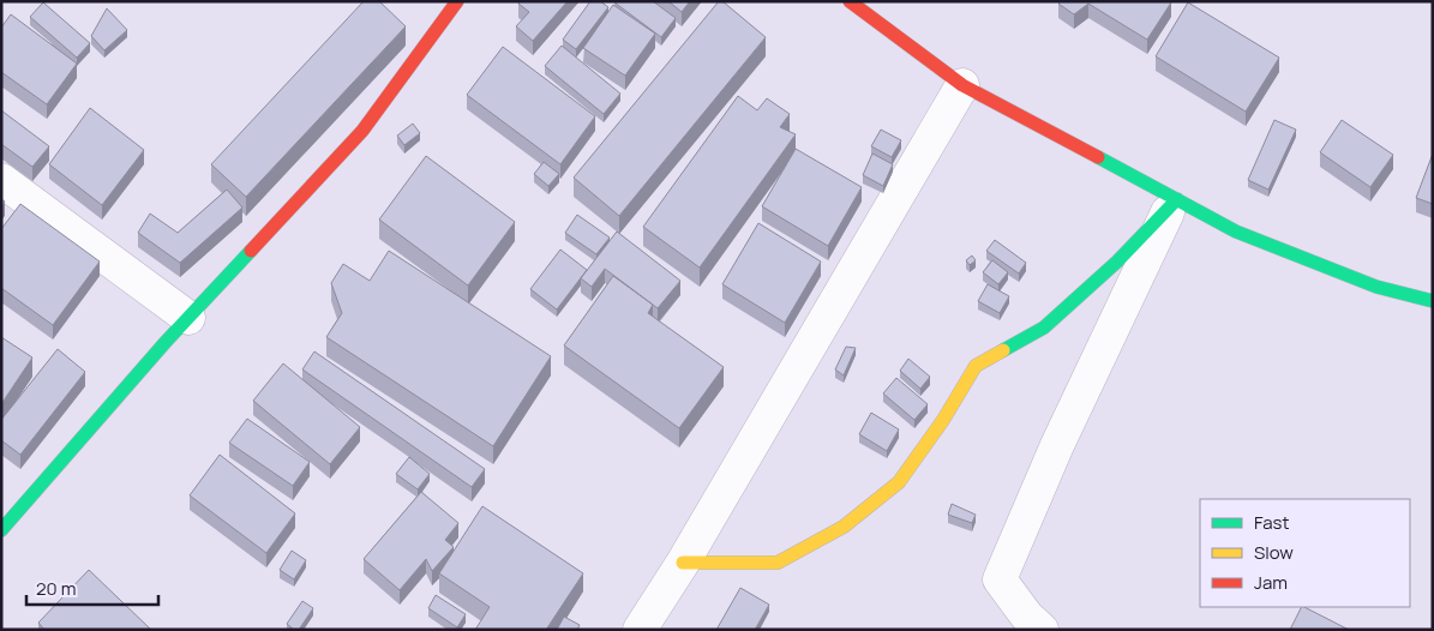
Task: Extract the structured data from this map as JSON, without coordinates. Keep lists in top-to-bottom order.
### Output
{
  "legend": ["Fast", "Slow", "Jam"],
  "scale_bar": "20 m"
}
